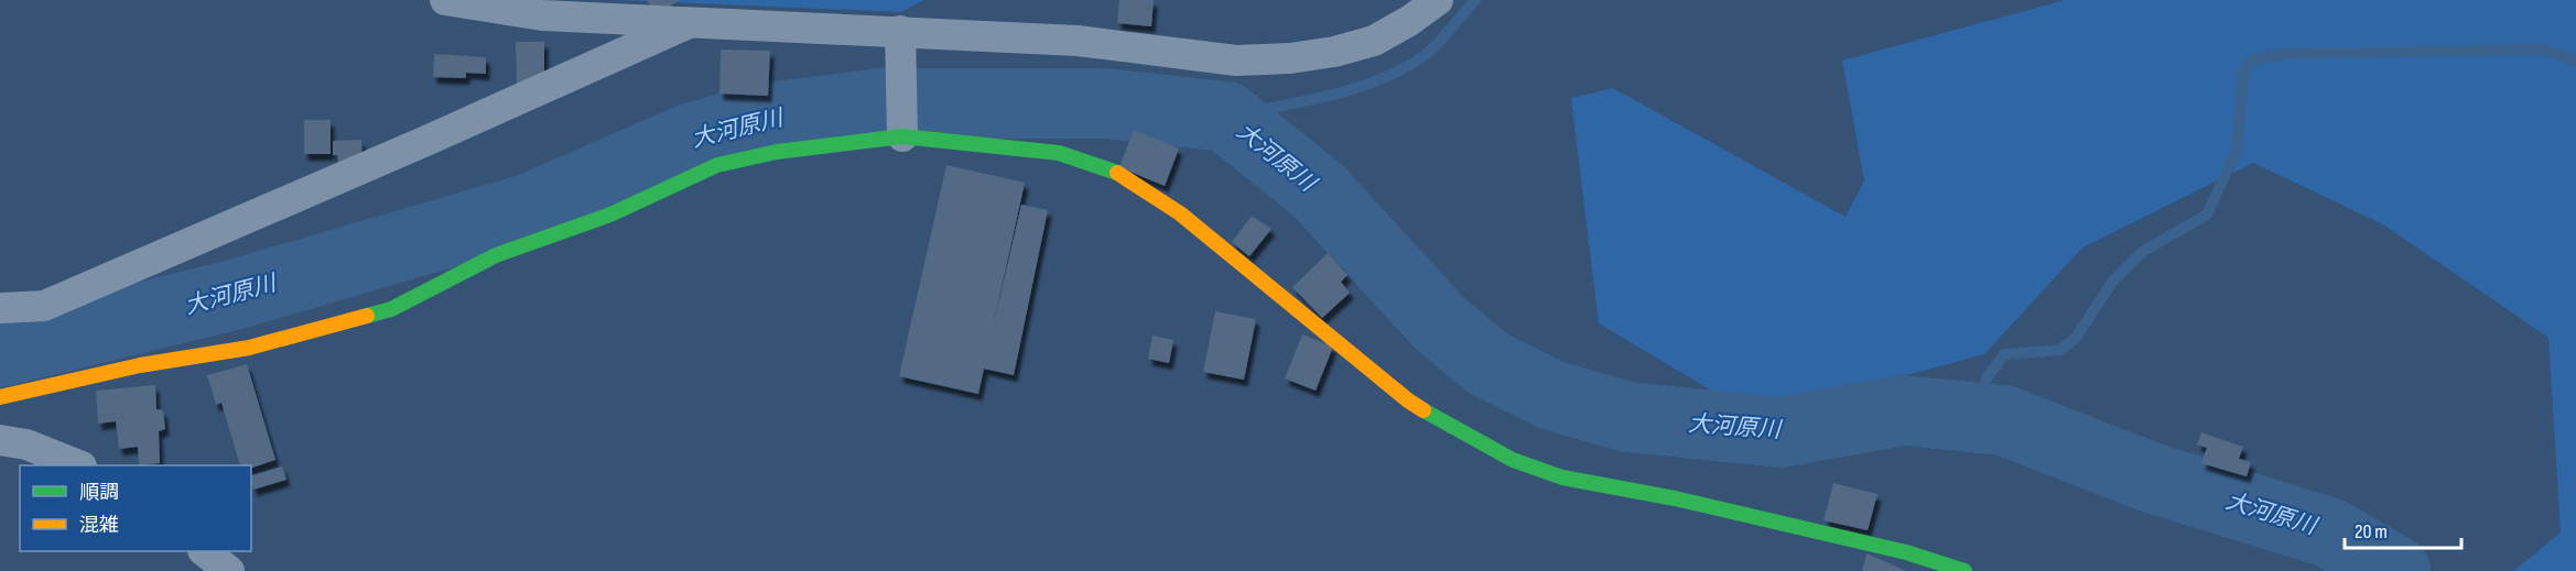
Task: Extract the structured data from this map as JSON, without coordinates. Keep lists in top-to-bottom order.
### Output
{
  "water": ["大河原川"],
  "legend": ["順調", "混雑"],
  "scale_bar": "20 m"
}
